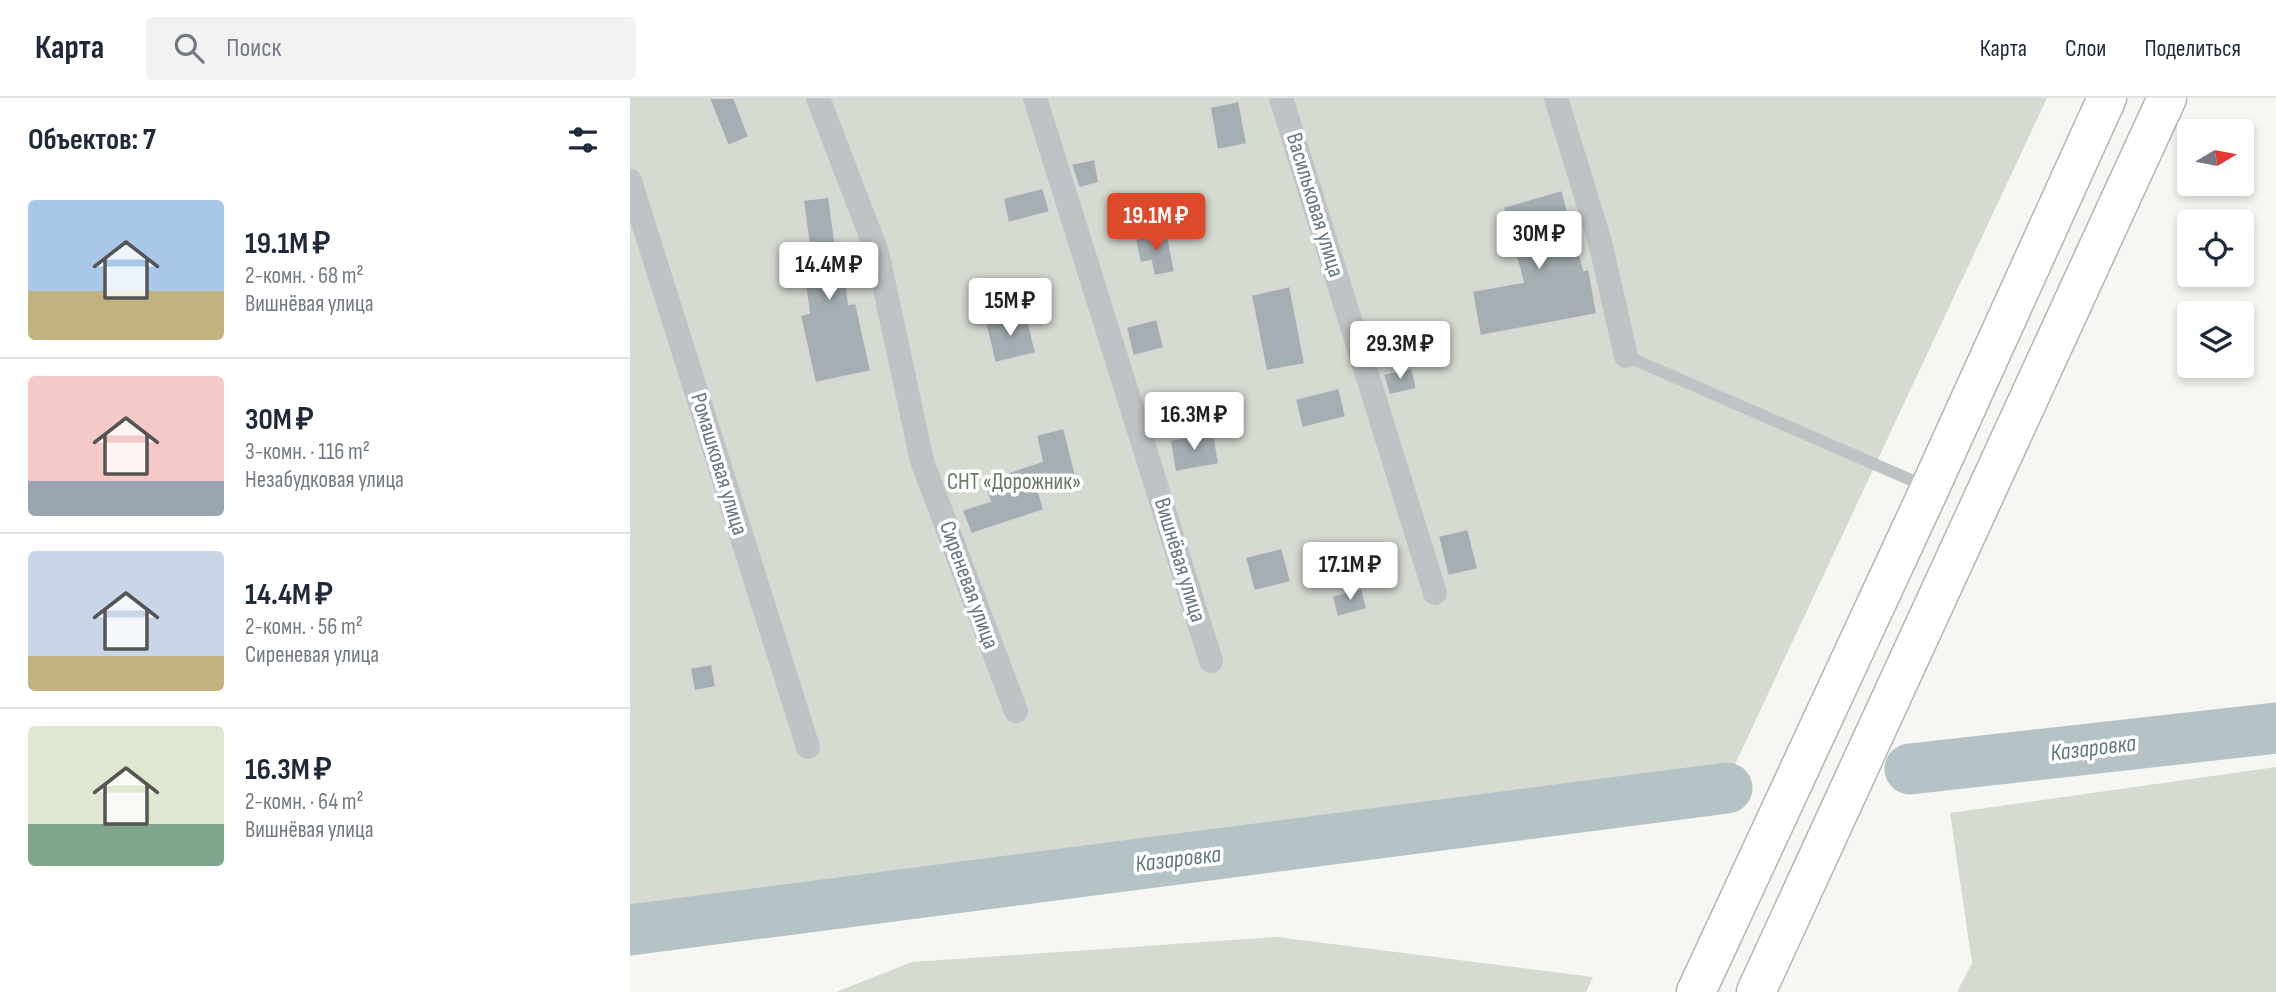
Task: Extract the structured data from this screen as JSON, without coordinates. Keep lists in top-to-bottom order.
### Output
{
  "streets": {
    "street": [
      "Васильковая улица",
      "Ромашковая улица",
      "Вишнёвая улица",
      "Сиреневая улица"
    ]
  },
  "water": ["Казаровка"],
  "parks": ["СНТ «Дорожник»"],
  "north": "right",
  "page": {
    "header": "Карта",
    "search": "Поиск",
    "nav": ["Карта", "Слои", "Поделиться"],
    "heading": "Объектов: 7",
    "list": [
      {
        "name": "19.1M ₽",
        "note": "2-комн. · 68 m² · Вишнёвая улица"
      },
      {
        "name": "30M ₽",
        "note": "3-комн. · 116 m² · Незабудковая улица"
      },
      {
        "name": "14.4M ₽",
        "note": "2-комн. · 56 m² · Сиреневая улица"
      },
      {
        "name": "16.3M ₽",
        "note": "2-комн. · 64 m² · Вишнёвая улица"
      }
    ],
    "price": [
      "19.1M ₽",
      "30M ₽",
      "14.4M ₽",
      "15M ₽",
      "29.3M ₽",
      "16.3M ₽",
      "17.1M ₽"
    ]
  }
}
